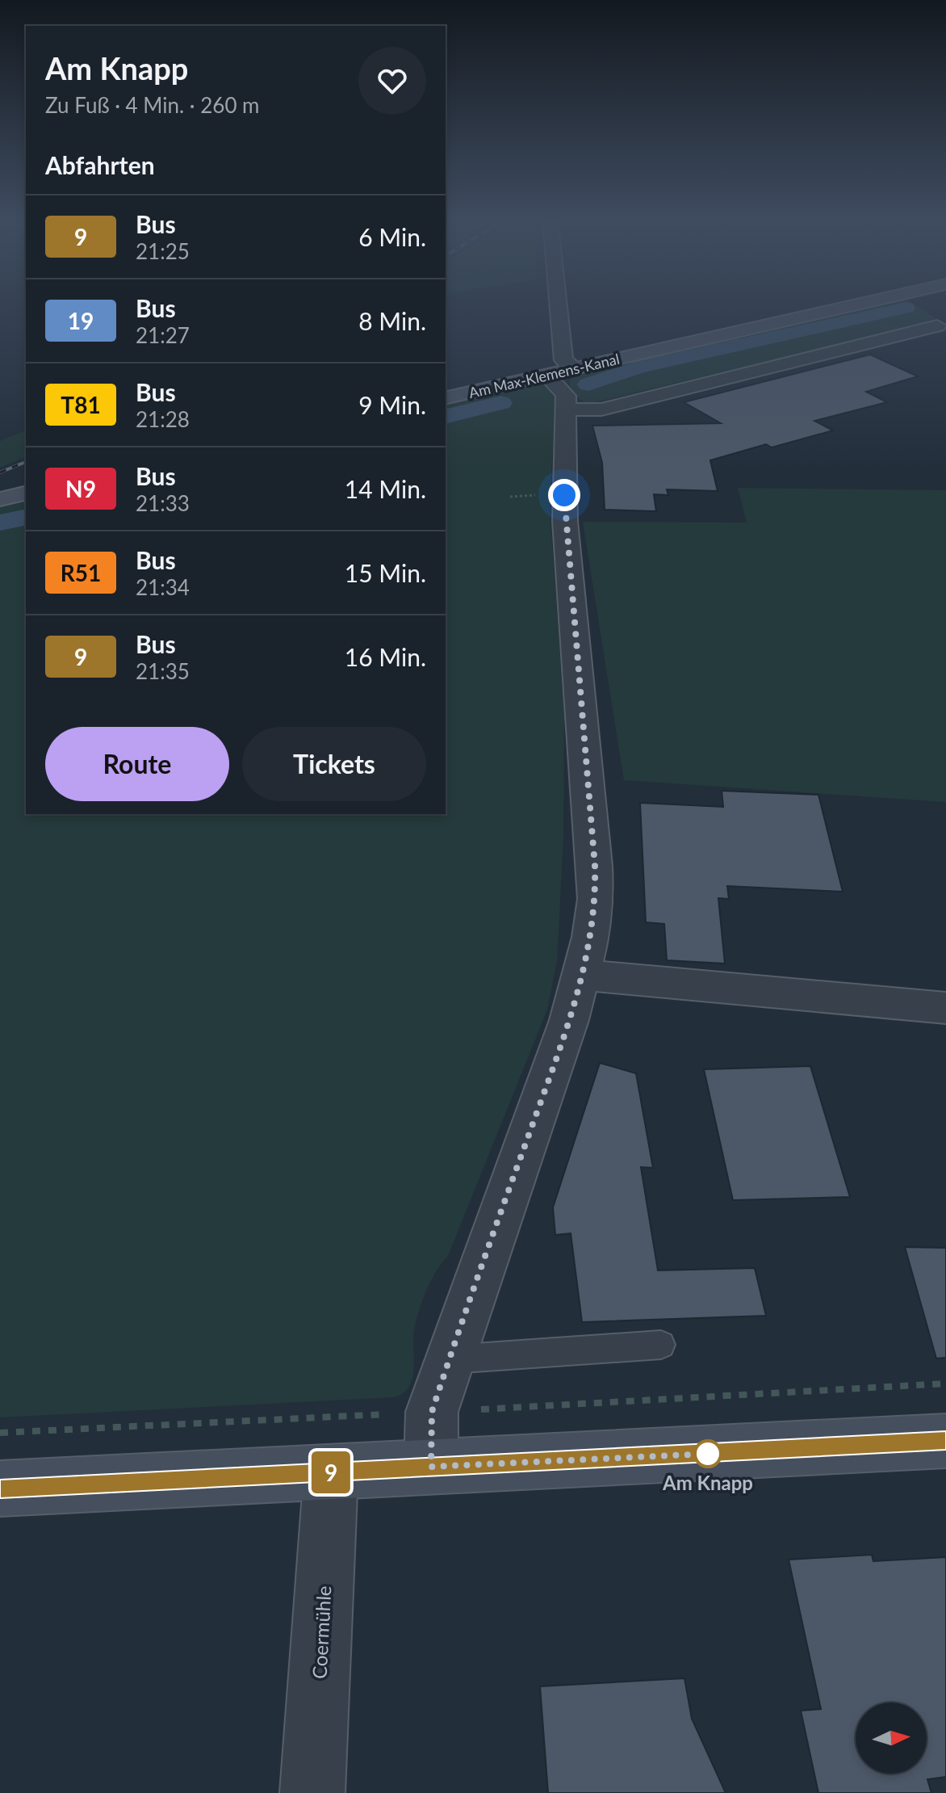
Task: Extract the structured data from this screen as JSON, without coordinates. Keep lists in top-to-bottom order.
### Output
{
  "streets": {
    "main road": ["Am Max-Klemens-Kanal"],
    "street": ["Coermühle"]
  },
  "places": ["Am Knapp"],
  "lines": ["bus line 9"],
  "north": "right",
  "page": {
    "on_map": "9",
    "heading": [
      ["Am Knapp", "Zu Fuß · 4 Min. · 260 m"],
      "Abfahrten"
    ],
    "list": [
      {
        "mark": "9",
        "name": "Bus",
        "note": "21:25",
        "value": "6 Min."
      },
      {
        "mark": "19",
        "name": "Bus",
        "note": "21:27",
        "value": "8 Min."
      },
      {
        "mark": "T81",
        "name": "Bus",
        "note": "21:28",
        "value": "9 Min."
      },
      {
        "mark": "N9",
        "name": "Bus",
        "note": "21:33",
        "value": "14 Min."
      },
      {
        "mark": "R51",
        "name": "Bus",
        "note": "21:34",
        "value": "15 Min."
      },
      {
        "mark": "9",
        "name": "Bus",
        "note": "21:35",
        "value": "16 Min."
      }
    ],
    "buttons": ["Route", "Tickets"]
  }
}
